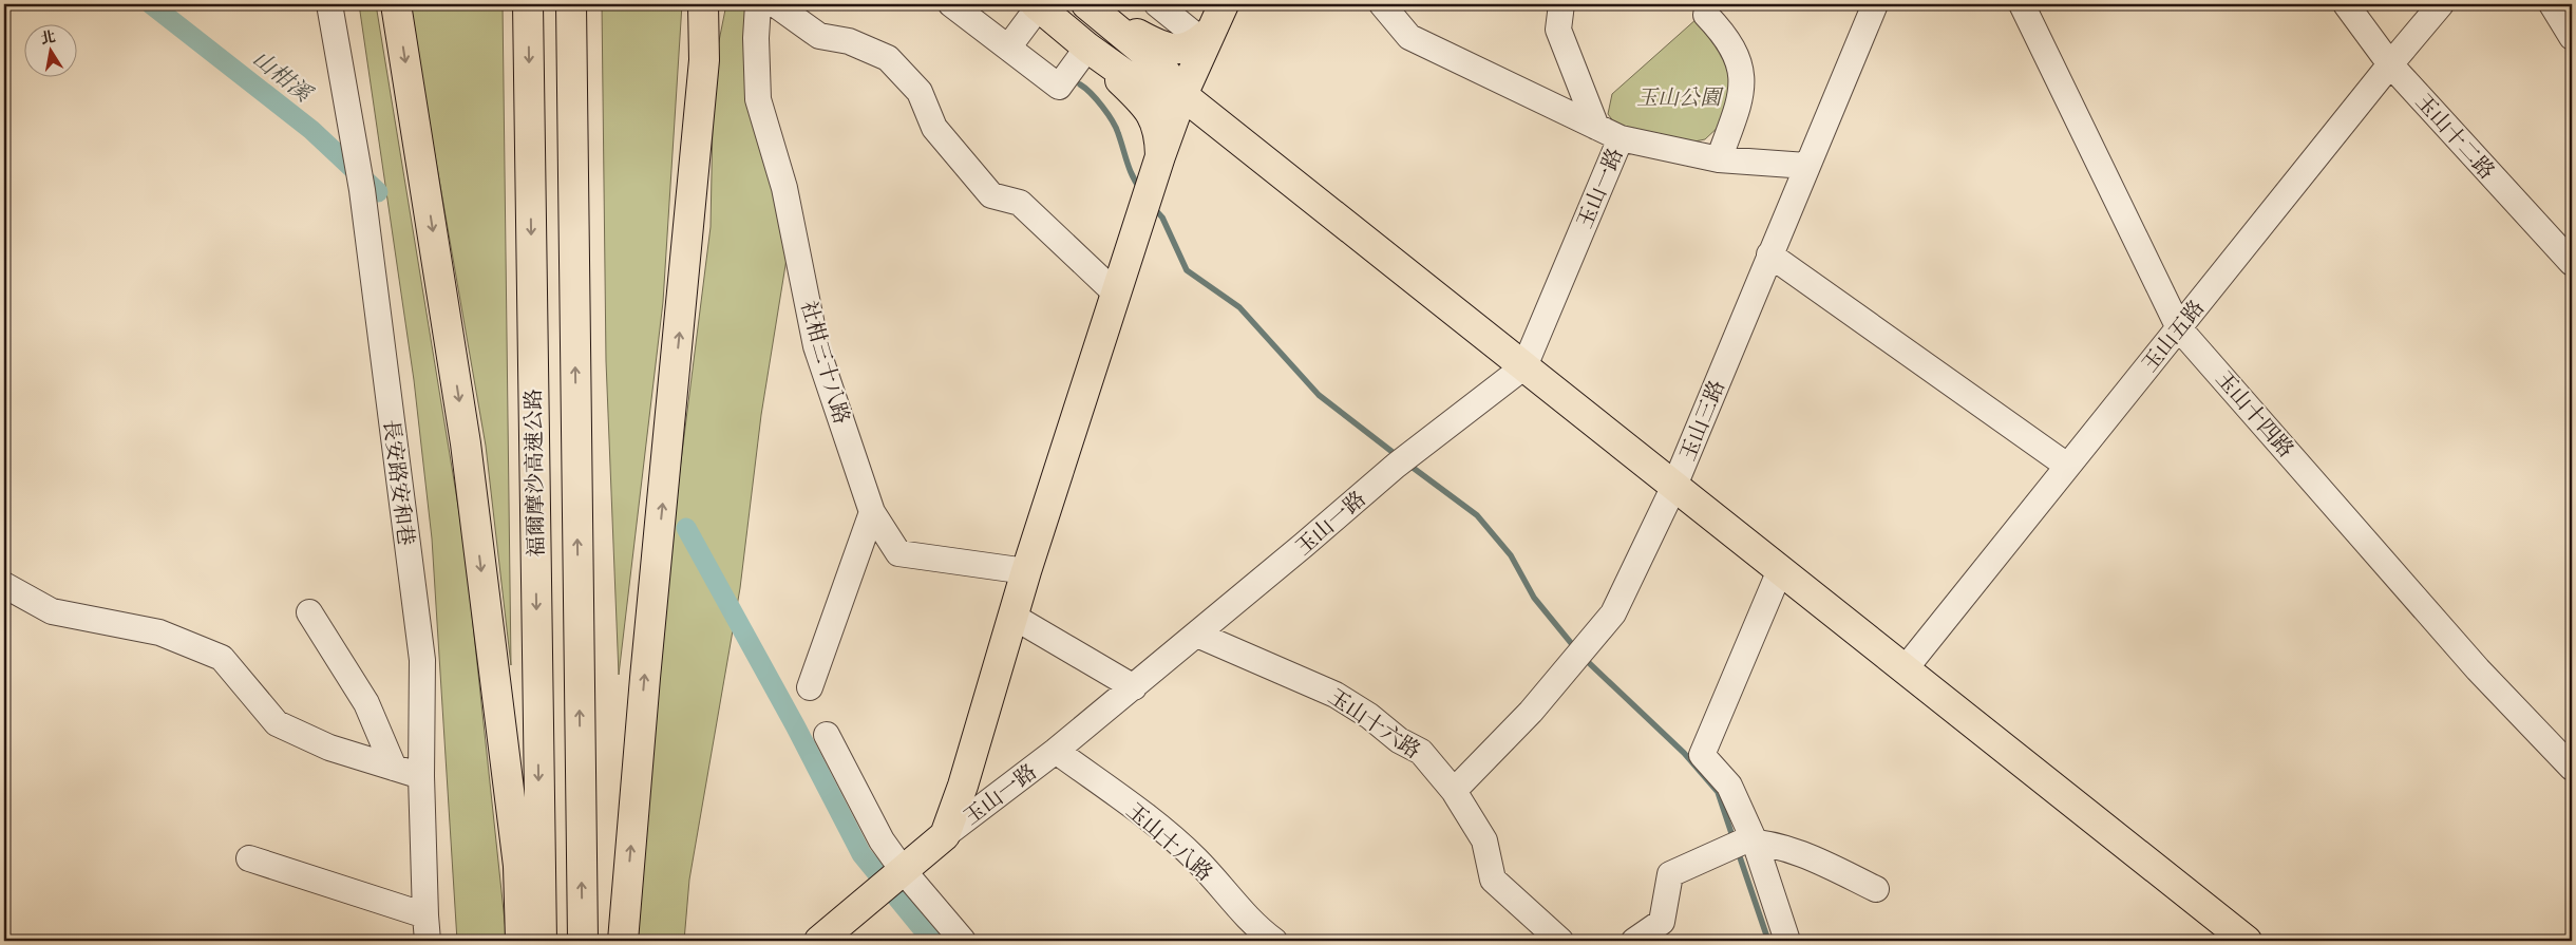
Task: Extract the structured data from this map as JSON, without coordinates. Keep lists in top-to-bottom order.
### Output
{
  "streets": {
    "main road": ["福爾摩沙高速公路"],
    "street": [
      "玉山十二路",
      "玉山一路",
      "玉山五路",
      "社柑三十八路",
      "玉山十四路",
      "玉山三路",
      "長安路安和巷",
      "玉山十六路",
      "玉山十八路"
    ]
  },
  "crossings": [
    ["玉山十二路", "玉山五路"],
    ["玉山一路", "玉山十六路"],
    ["玉山一路", "玉山十八路"],
    ["玉山五路", "玉山十四路"],
    ["玉山三路", "玉山十六路"]
  ],
  "water": ["山柑溪"],
  "parks": ["玉山公園"],
  "north": "top"
}
